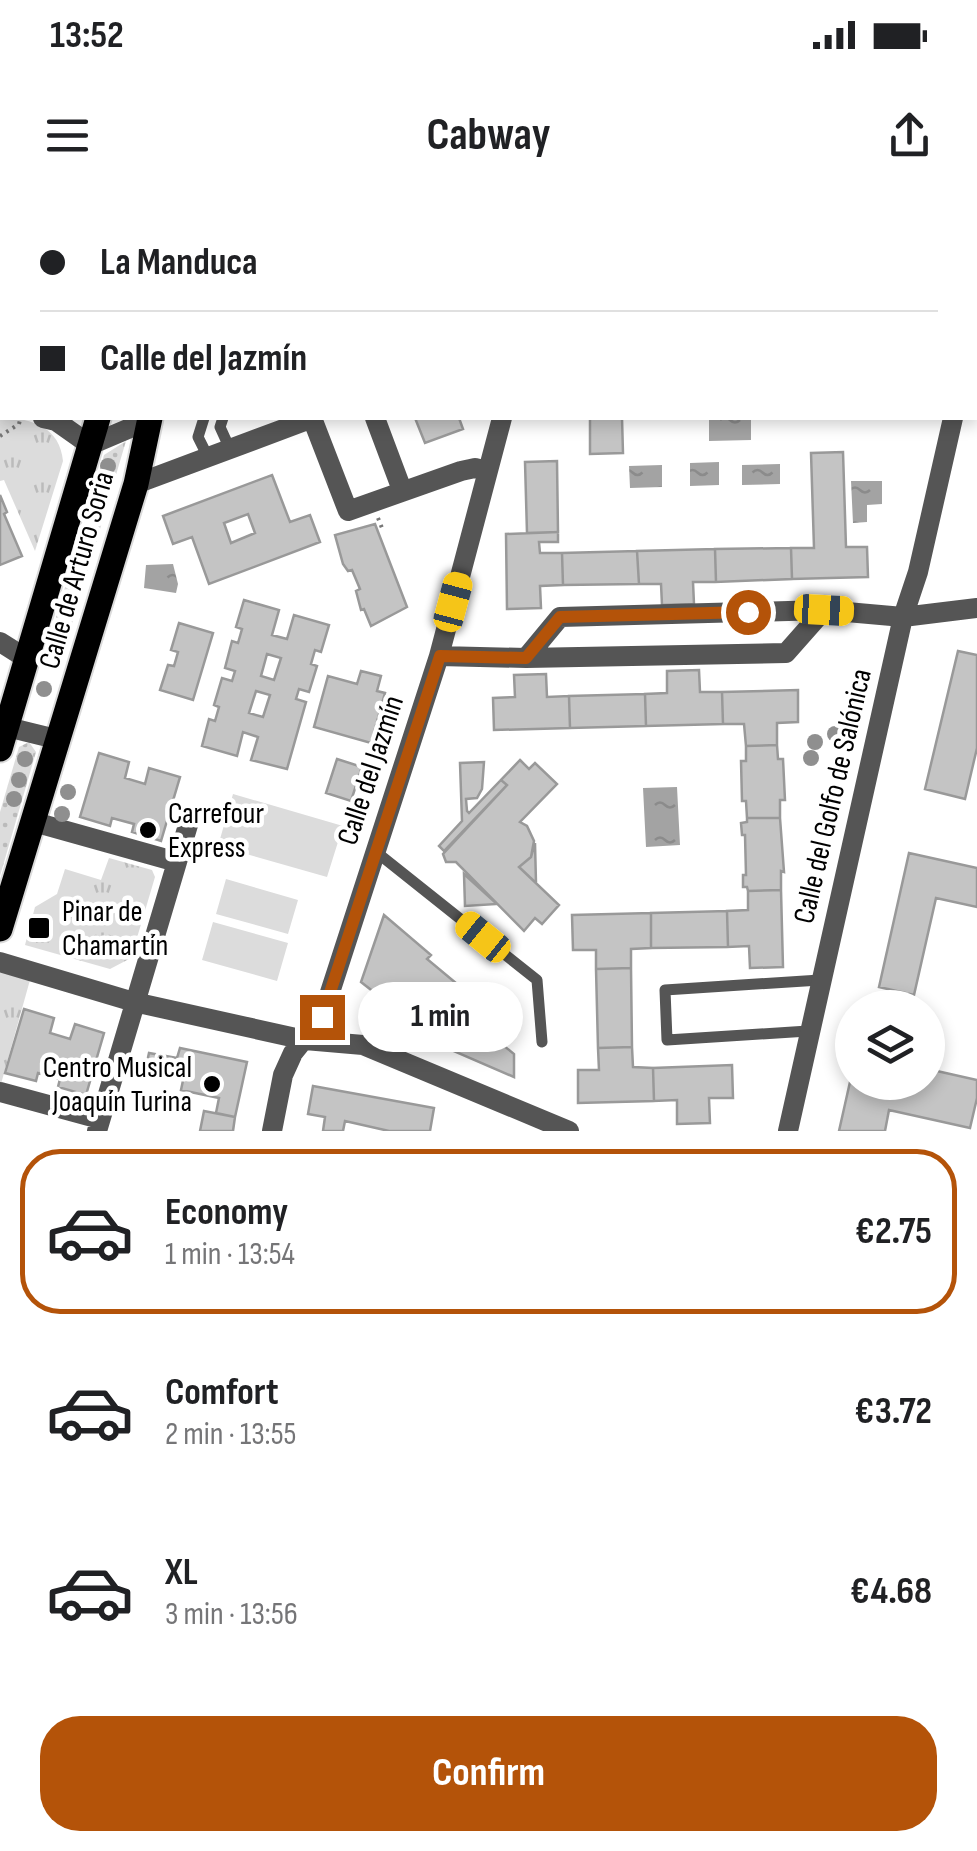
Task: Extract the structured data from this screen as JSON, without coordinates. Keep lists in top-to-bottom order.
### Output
{
  "streets": {
    "main road": ["Calle de Arturo Soria"],
    "street": ["Calle del Jazmín", "Calle del Golfo de Salónica"]
  },
  "places": {
    "other": ["Carrefour Express", "Centro Musical Joaquín Turina"],
    "transit": ["Pinar de Chamartín"]
  },
  "page": {
    "status": "13:52",
    "header": "Cabway",
    "banner": ["La Manduca", "Calle del Jazmín"],
    "bubble": "1 min",
    "list": [
      {
        "name": "Economy",
        "note": "1 min · 13:54",
        "value": "€2.75"
      },
      {
        "name": "Comfort",
        "note": "2 min · 13:55",
        "value": "€3.72"
      },
      {
        "name": "XL",
        "note": "3 min · 13:56",
        "value": "€4.68"
      }
    ],
    "buttons": "Confirm"
  }
}
